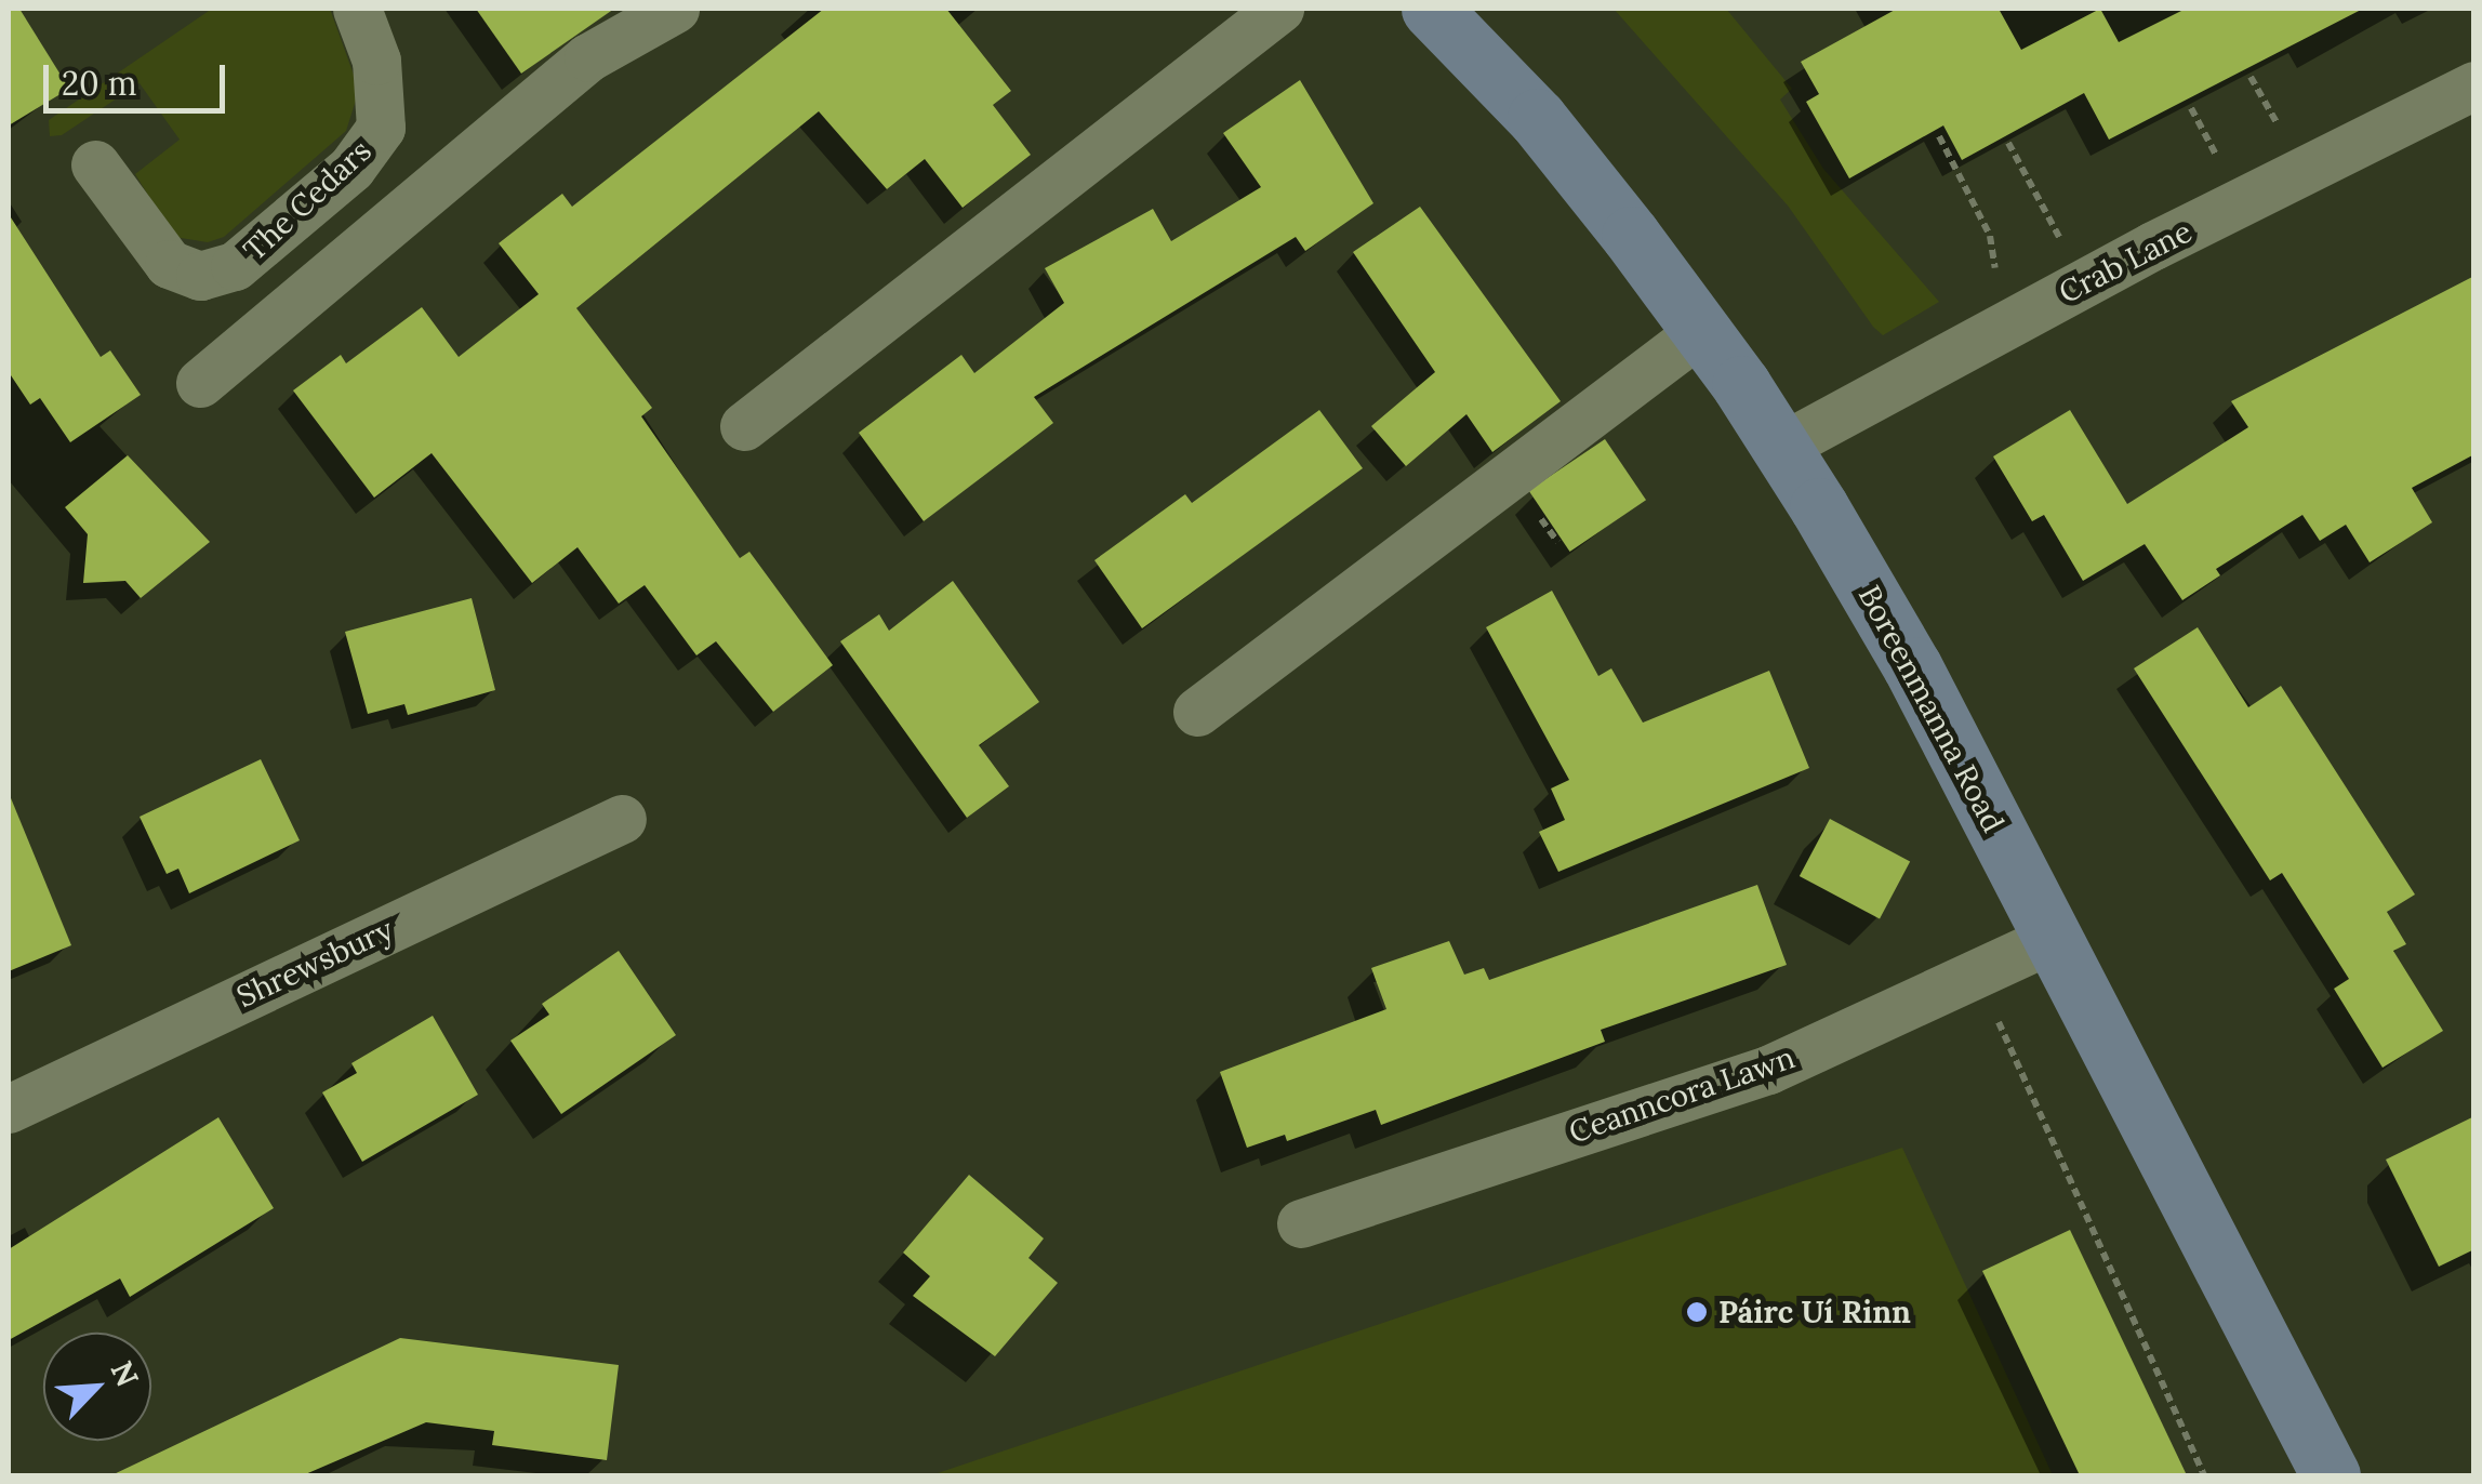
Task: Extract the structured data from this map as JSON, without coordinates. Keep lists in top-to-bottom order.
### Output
{
  "streets": {
    "main road": ["Boreenmanna Road"],
    "street": [
      "The Cedars",
      "Crab Lane",
      "Shrewsbury",
      "Ceanncora Lawn"
    ]
  },
  "crossings": [
    ["Crab Lane", "Boreenmanna Road"],
    ["Boreenmanna Road", "Ceanncora Lawn"]
  ],
  "places": ["Páirc Uí Rinn"],
  "scale_bar": "20 m",
  "north": "top right"
}
